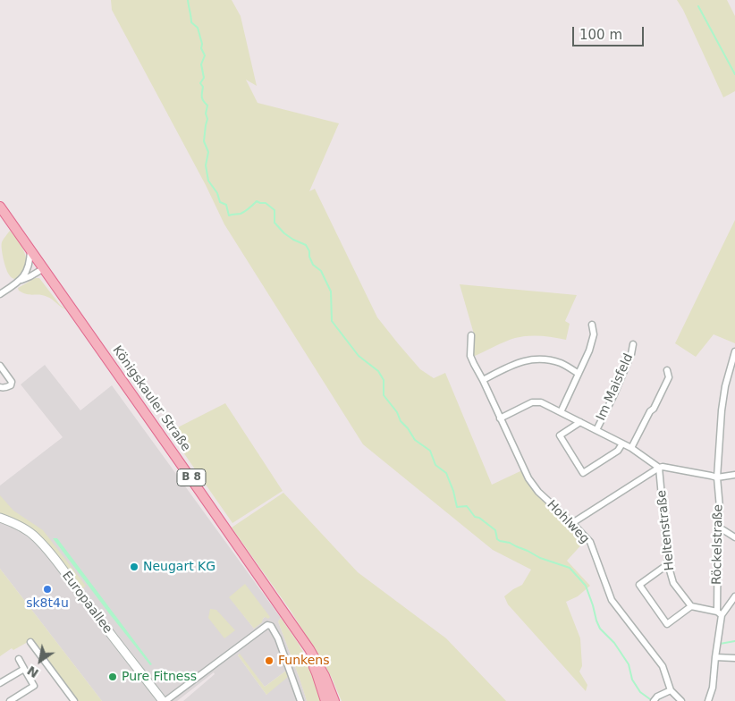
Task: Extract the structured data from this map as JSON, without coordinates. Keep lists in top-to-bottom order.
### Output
{
  "streets": {
    "main road": ["Königskauler Straße", "B 8", "Europaallee"],
    "street": [
      "Im Maisfeld",
      "Hohlweg",
      "Heltenstraße",
      "Röckelstraße"
    ]
  },
  "places": [
    "Neugart KG",
    "sk8t4u",
    "Funkens",
    "Pure Fitness"
  ],
  "scale_bar": "100 m",
  "north": "bottom left"
}
